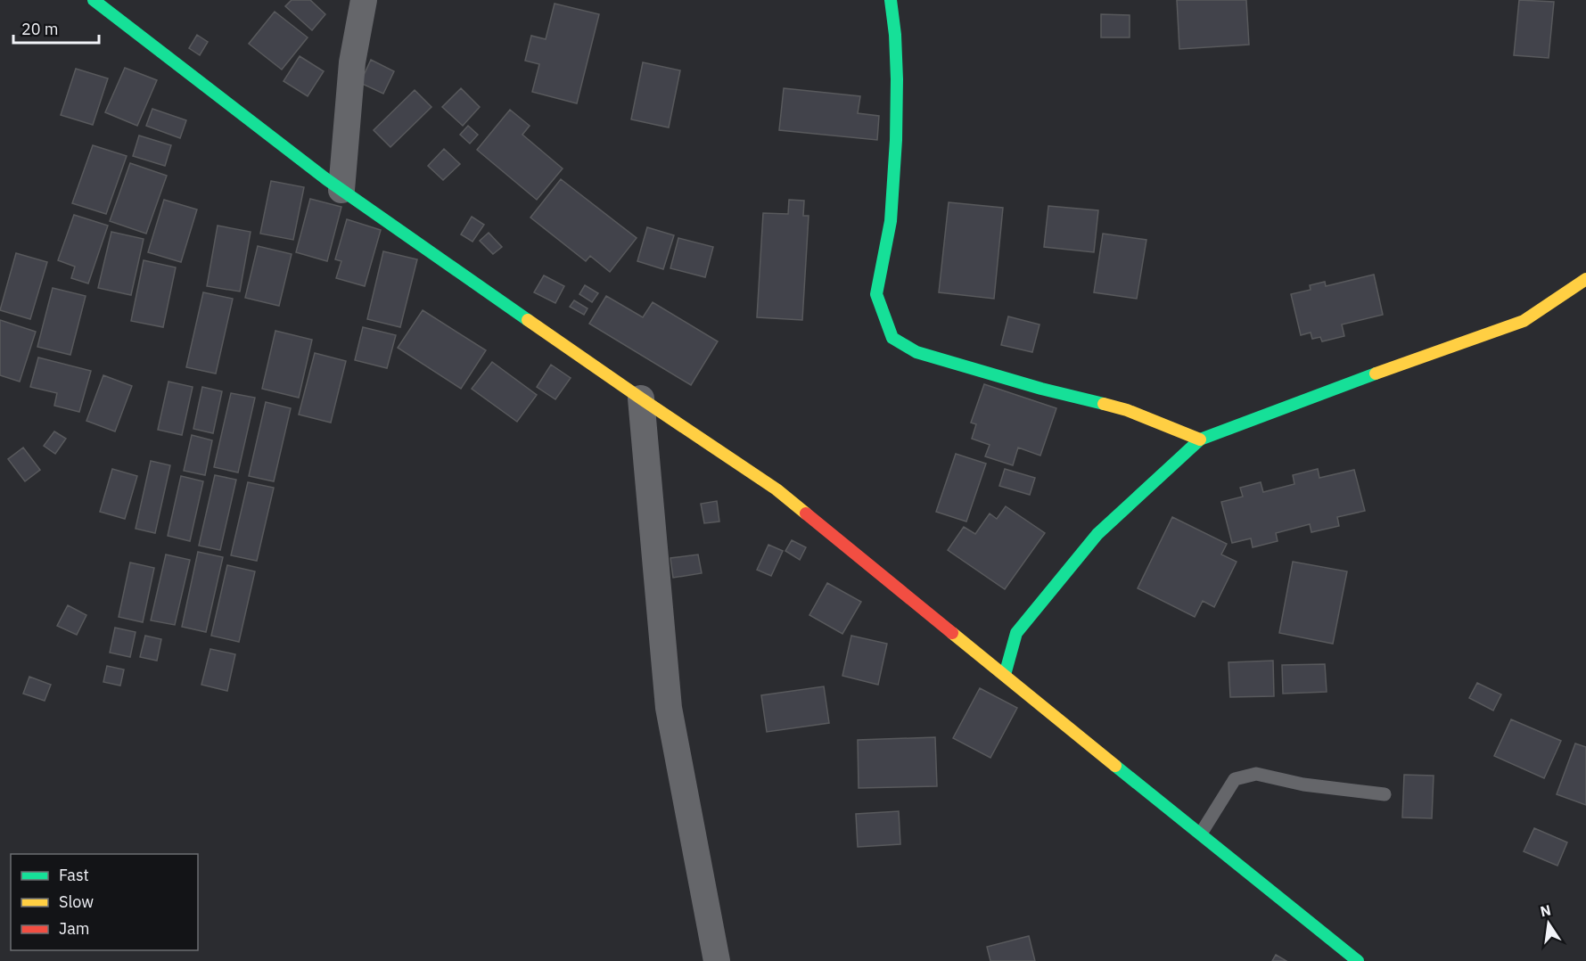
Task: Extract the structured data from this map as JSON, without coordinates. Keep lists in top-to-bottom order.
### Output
{
  "legend": ["Fast", "Slow", "Jam"],
  "scale_bar": "20 m",
  "north": "top"
}
